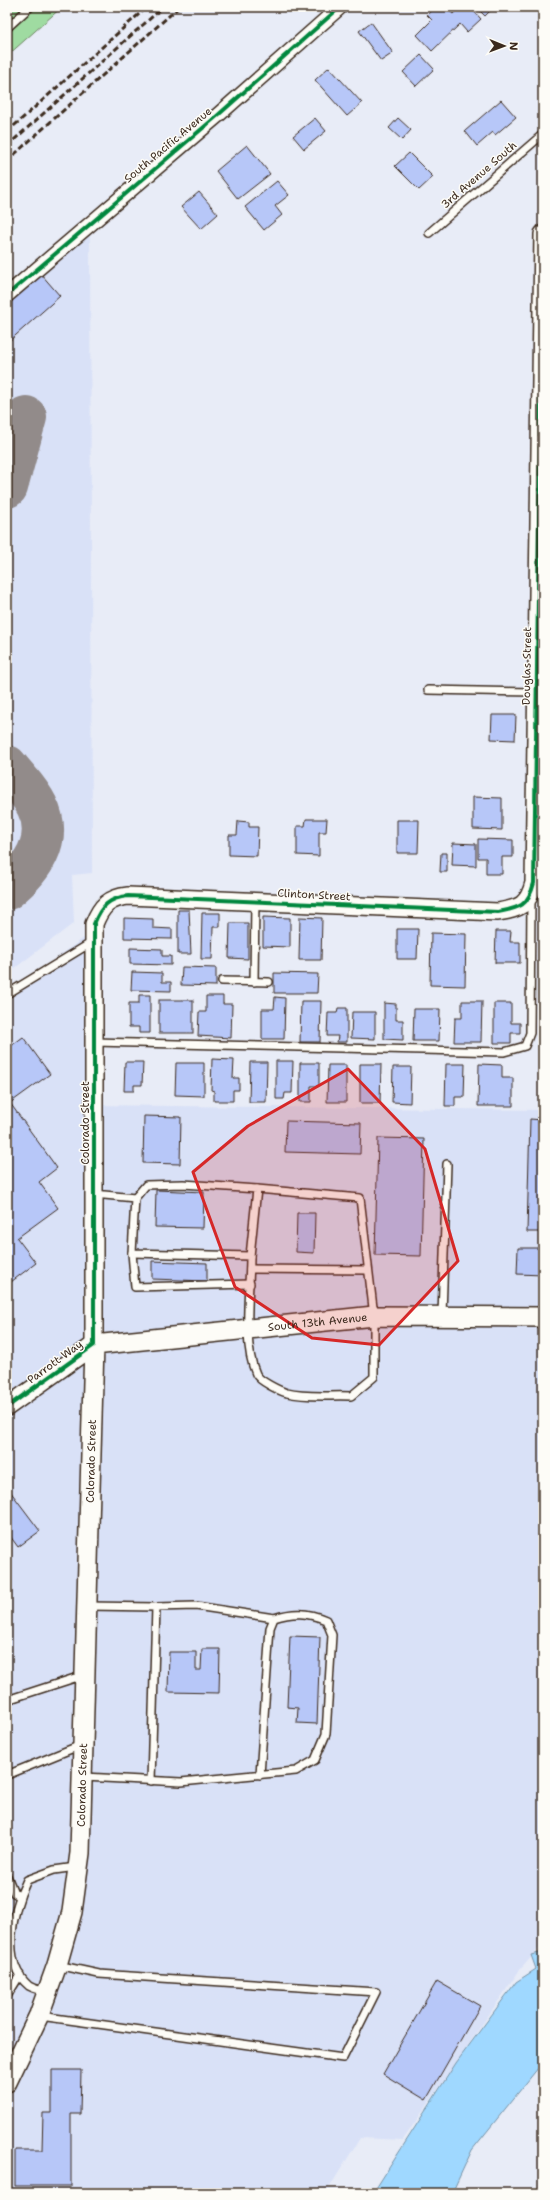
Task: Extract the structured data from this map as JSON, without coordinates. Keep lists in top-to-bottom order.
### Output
{
  "streets": {
    "main road": ["Colorado Street", "South 13th Avenue"],
    "street": [
      "South Pacific Avenue",
      "Douglas Street",
      "Clinton Street",
      "Parrott Way"
    ],
    "lane": ["3rd Avenue South"]
  },
  "crossings": [
    ["Douglas Street", "Clinton Street"],
    ["Clinton Street", "Colorado Street"],
    ["Colorado Street", "South 13th Avenue"],
    ["Colorado Street", "Parrott Way"],
    ["South 13th Avenue", "Parrott Way"]
  ],
  "north": "right"
}
